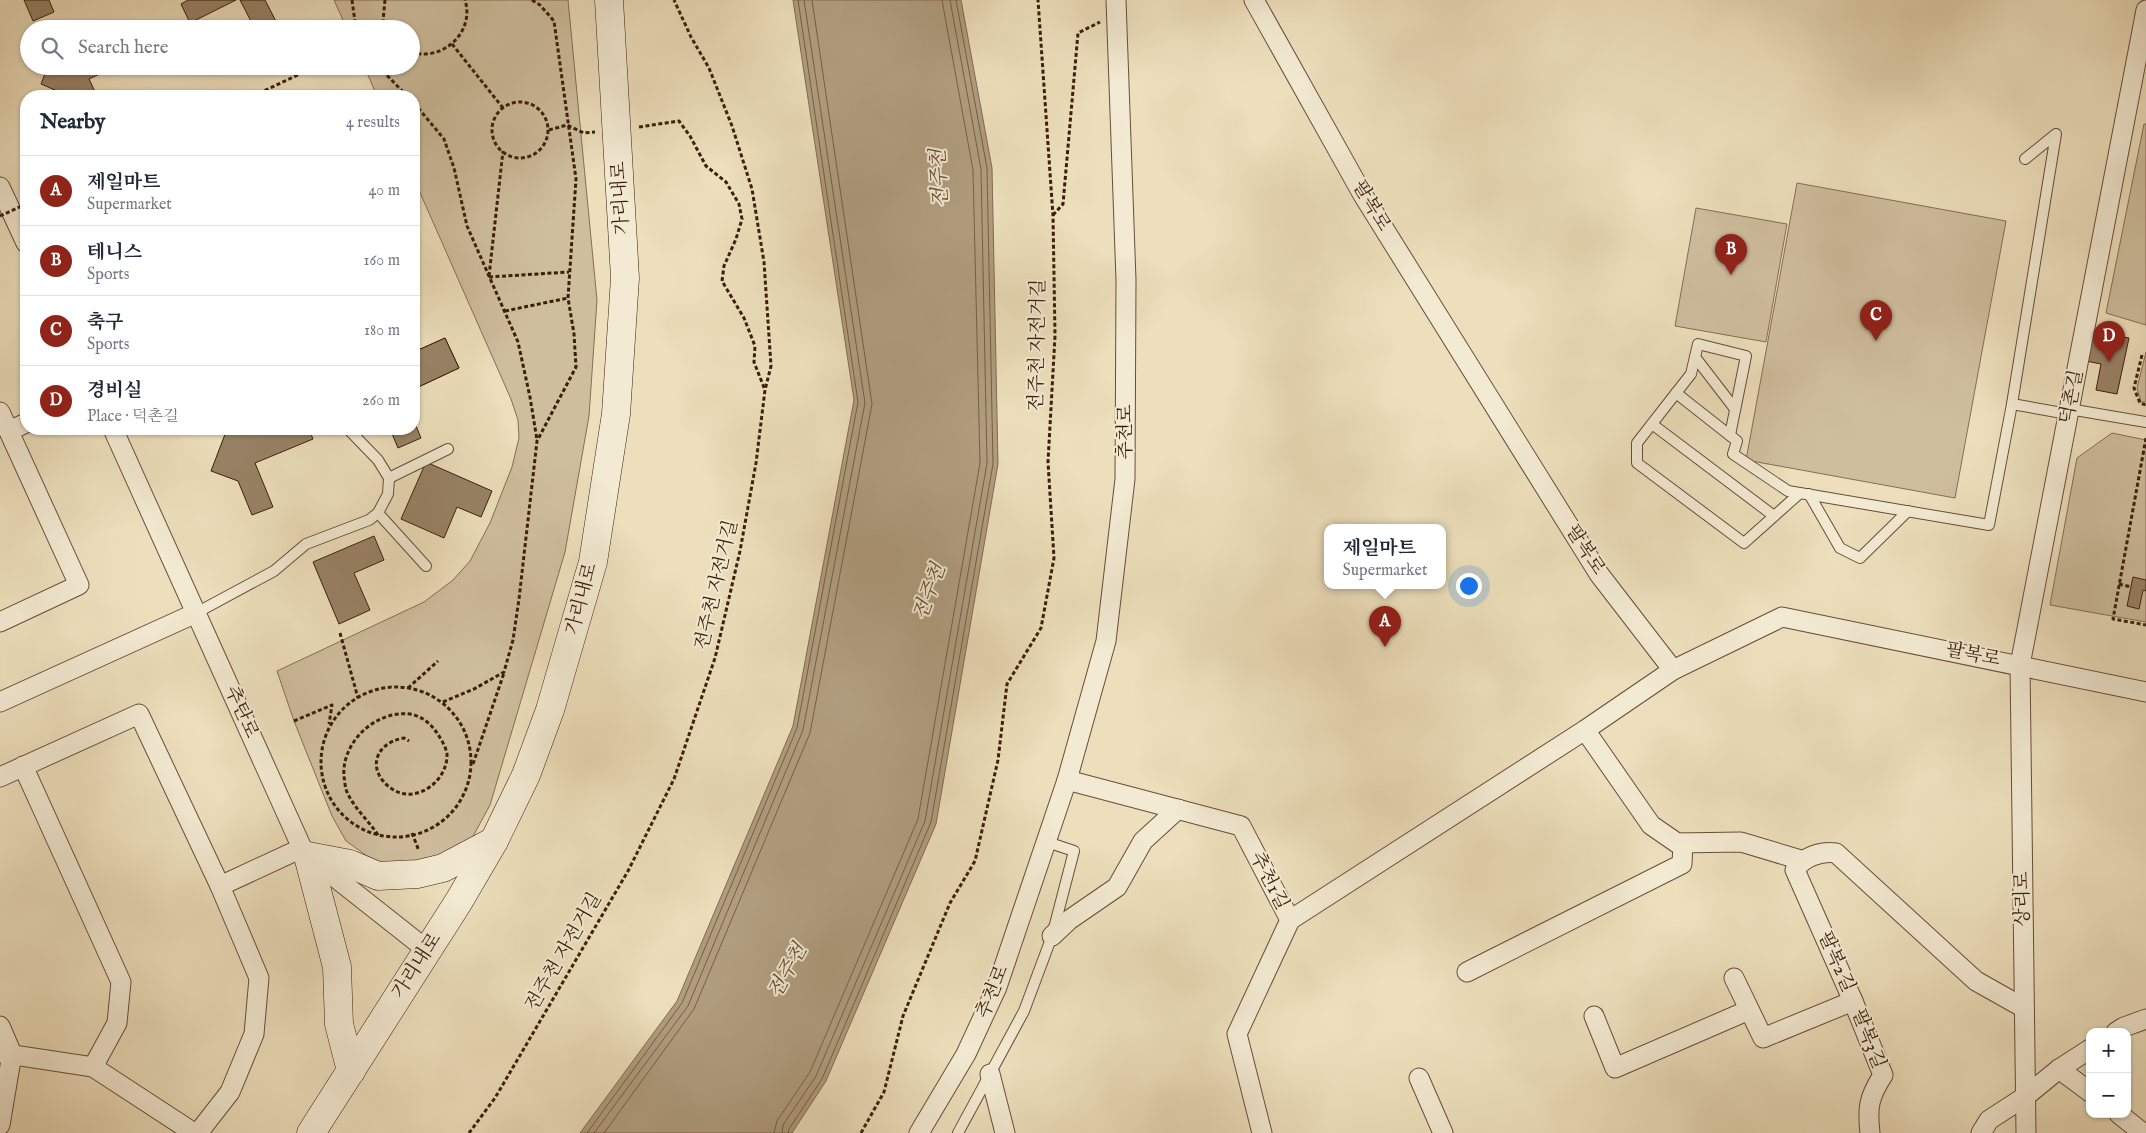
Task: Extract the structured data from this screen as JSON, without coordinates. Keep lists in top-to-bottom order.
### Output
{
  "streets": {
    "street": [
      "가리내로",
      "팔복로",
      "덕촌길",
      "추천로",
      "추탄로",
      "추천1길",
      "상리로",
      "팔복2길",
      "팔복3길"
    ],
    "path": ["전주천 자전거길"]
  },
  "crossings": [
    ["가리내로", "추탄로"],
    ["팔복로", "덕촌길"],
    ["팔복로", "상리로"],
    ["덕촌길", "상리로"],
    ["추천로", "추천1길"],
    ["팔복2길", "팔복3길"]
  ],
  "water": ["전주천"],
  "page": {
    "search": "Search here",
    "heading": ["Nearby", "4 results"],
    "list": [
      {
        "mark": "A",
        "name": "제일마트",
        "note": "Supermarket",
        "value": "40 m"
      },
      {
        "mark": "B",
        "name": "테니스",
        "note": "Sports",
        "value": "160 m"
      },
      {
        "mark": "C",
        "name": "축구",
        "note": "Sports",
        "value": "180 m"
      },
      {
        "mark": "D",
        "name": "경비실",
        "note": "Place · 덕촌길",
        "value": "260 m"
      }
    ],
    "pins": [
      "B",
      "C",
      "D",
      "A"
    ],
    "popup": ["제일마트", "Supermarket"],
    "map_buttons": ["+", "−"]
  }
}
